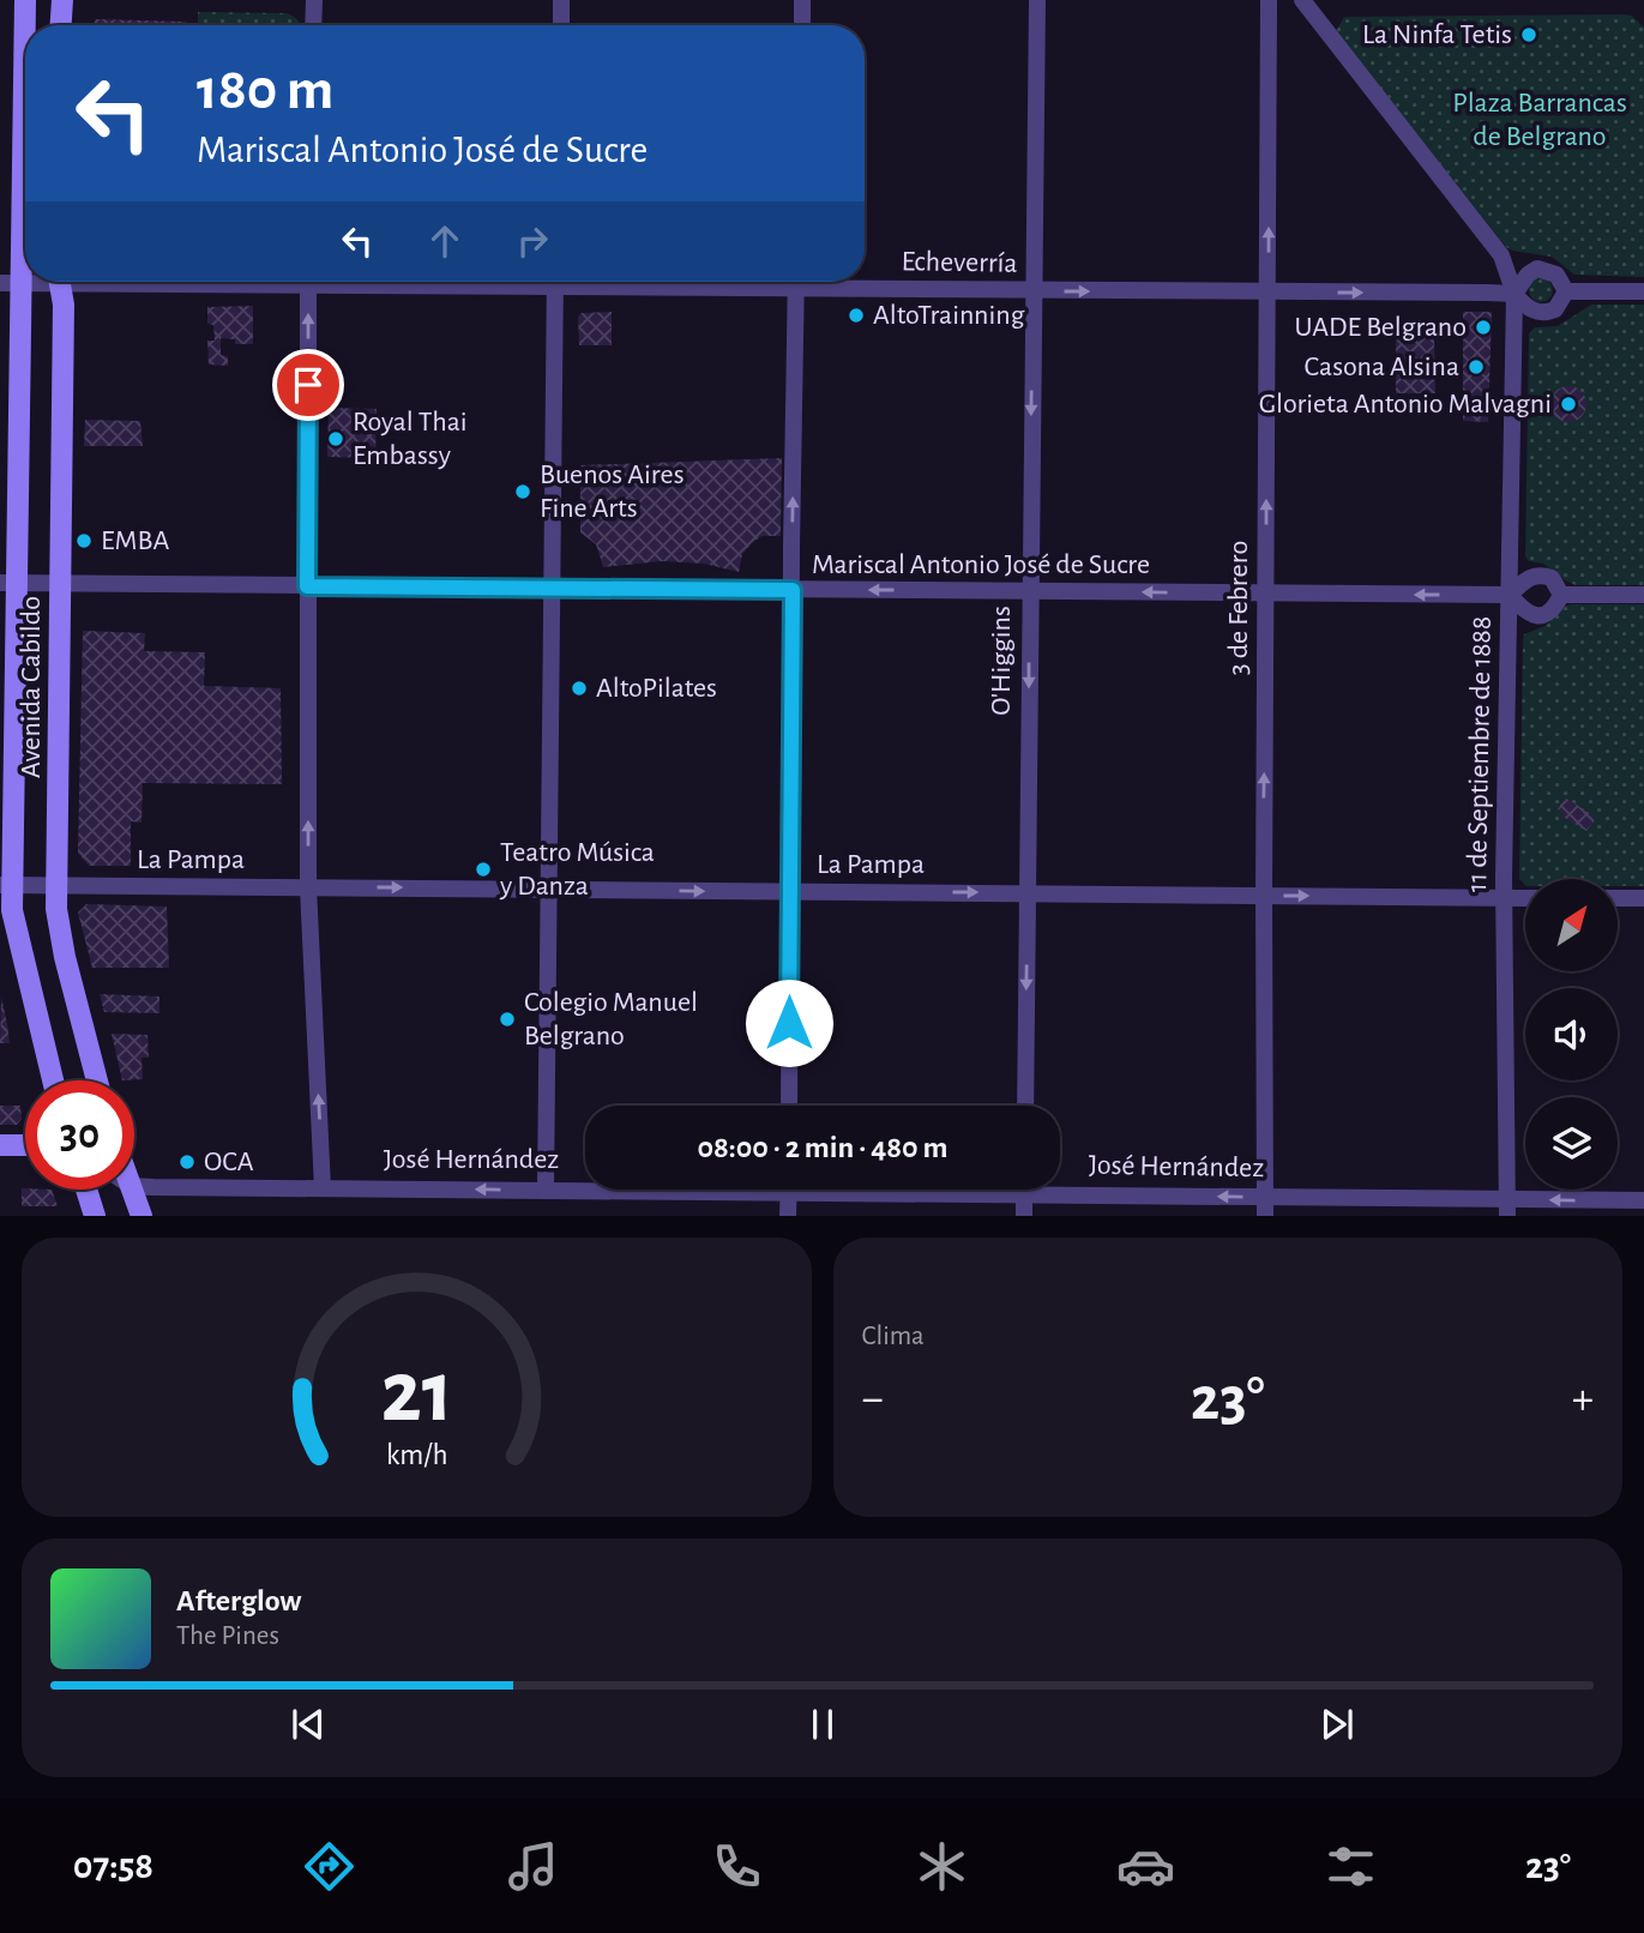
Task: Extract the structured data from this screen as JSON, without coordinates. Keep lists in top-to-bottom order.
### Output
{
  "streets": {
    "main road": ["Avenida Cabildo"],
    "street": [
      "Echeverría",
      "Mariscal Antonio José de Sucre",
      "3 de Febrero",
      "O'Higgins",
      "11 de Septiembre de 1888",
      "La Pampa",
      "José Hernández"
    ]
  },
  "crossings": [
    ["Echeverría", "3 de Febrero"],
    ["Echeverría", "O'Higgins"],
    ["Echeverría", "11 de Septiembre de 1888"],
    ["Mariscal Antonio José de Sucre", "3 de Febrero"],
    ["Mariscal Antonio José de Sucre", "O'Higgins"],
    ["Mariscal Antonio José de Sucre", "Avenida Cabildo"],
    ["Mariscal Antonio José de Sucre", "11 de Septiembre de 1888"],
    ["3 de Febrero", "La Pampa"],
    ["3 de Febrero", "José Hernández"],
    ["O'Higgins", "La Pampa"],
    ["Avenida Cabildo", "La Pampa"],
    ["11 de Septiembre de 1888", "La Pampa"],
    ["11 de Septiembre de 1888", "José Hernández"]
  ],
  "one_way": [
    "Echeverría",
    "Mariscal Antonio José de Sucre",
    "3 de Febrero",
    "O'Higgins",
    "La Pampa",
    "José Hernández"
  ],
  "parks": ["Plaza Barrancas de Belgrano"],
  "places": [
    "La Ninfa Tetis",
    "AltoTrainning",
    "UADE Belgrano",
    "Casona Alsina",
    "Glorieta Antonio Malvagni",
    "Royal Thai Embassy",
    "Buenos Aires Fine Arts",
    "EMBA",
    "AltoPilates",
    "Teatro Música y Danza",
    "Colegio Manuel Belgrano",
    "OCA"
  ],
  "north": "top right",
  "page": {
    "turn": ["180 m", "Mariscal Antonio José de Sucre"],
    "limit": "30",
    "trip": "08:00 · 2 min · 480 m",
    "tile": "Clima",
    "heat": ["−", "23°", "+"],
    "song": ["Afterglow", "The Pines"],
    "tabs": ["07:58", "23°"],
    "gauge": ["21", "km/h"]
  }
}
